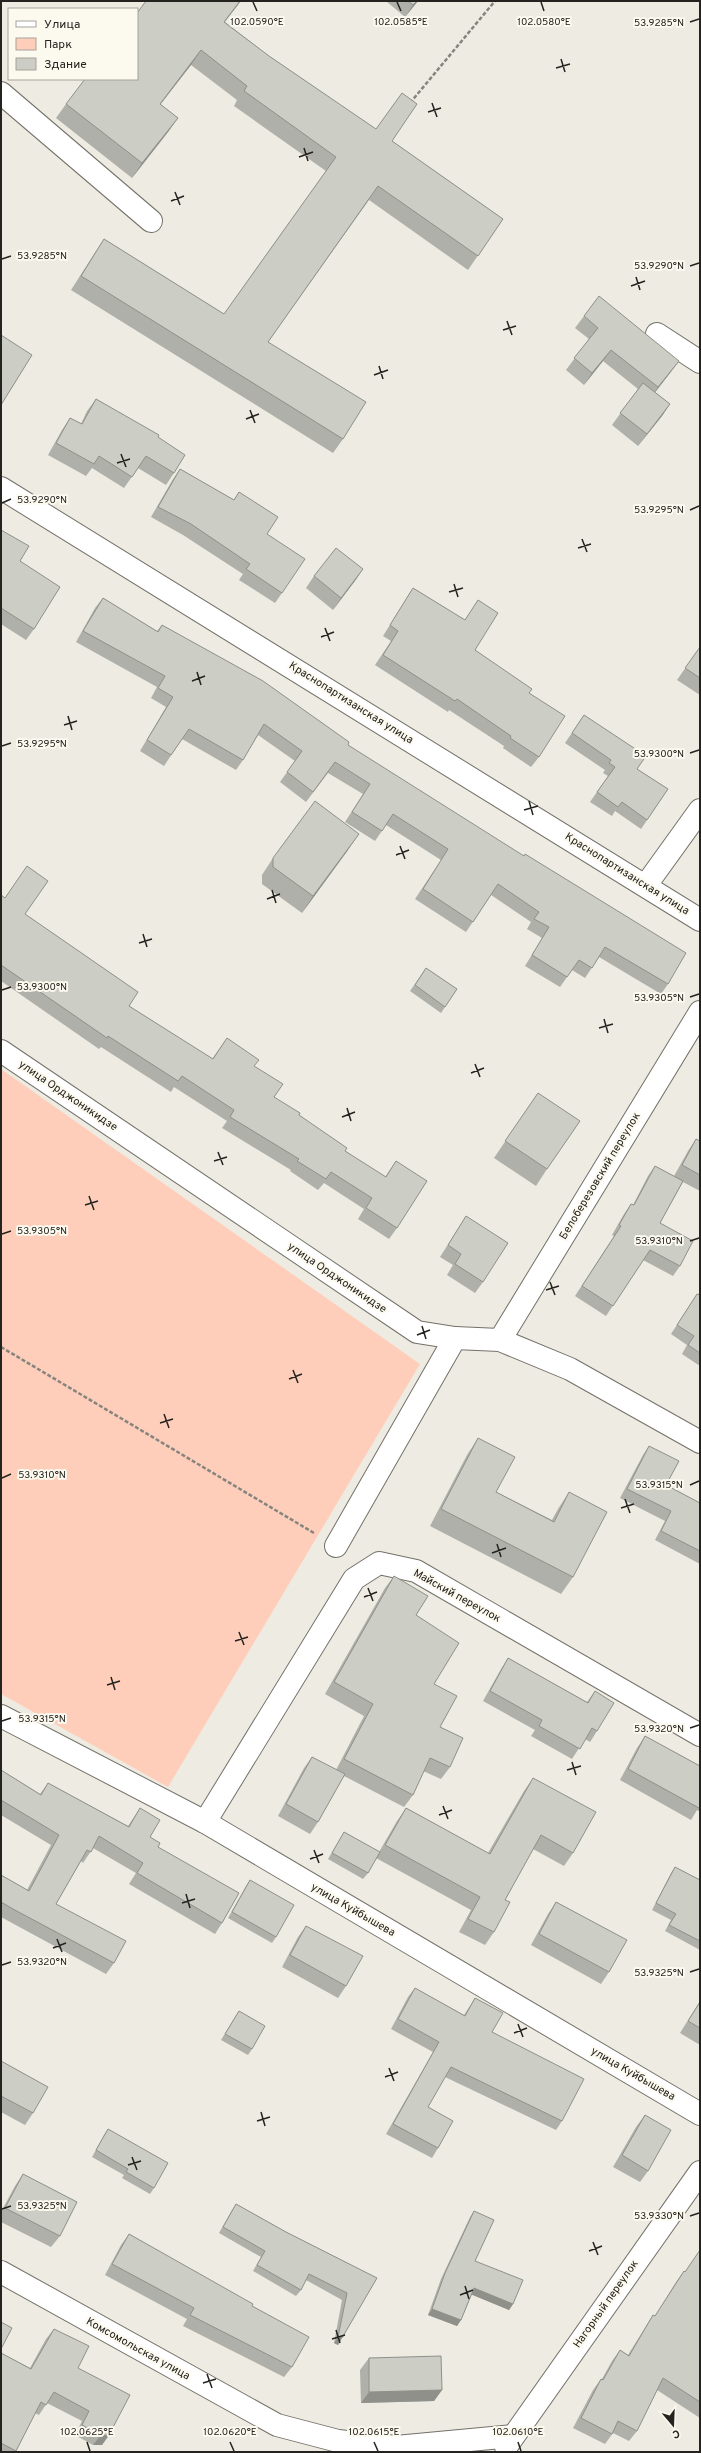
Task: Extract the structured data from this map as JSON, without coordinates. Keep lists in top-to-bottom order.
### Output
{
  "streets": {
    "street": [
      "Краснопартизанская улица",
      "улица Орджоникидзе",
      "Белоберезовский переулок",
      "Майский переулок",
      "улица Куйбышева",
      "Нагорный переулок",
      "Комсомольская улица"
    ]
  },
  "crossings": [
    ["улица Орджоникидзе", "Белоберезовский переулок"],
    ["Майский переулок", "улица Куйбышева"],
    ["Нагорный переулок", "Комсомольская улица"]
  ],
  "legend": ["Улица", "Парк", "Здание"],
  "north": "bottom",
  "coordinates": [
    "102.0590°E",
    "102.0585°E",
    "102.0580°E",
    "53.9285°N",
    "53.9290°N",
    "53.9295°N",
    "53.9300°N",
    "53.9305°N",
    "53.9310°N",
    "53.9315°N",
    "53.9320°N",
    "53.9325°N",
    "53.9330°N",
    "102.0625°E",
    "102.0620°E",
    "102.0615°E",
    "102.0610°E"
  ]
}
